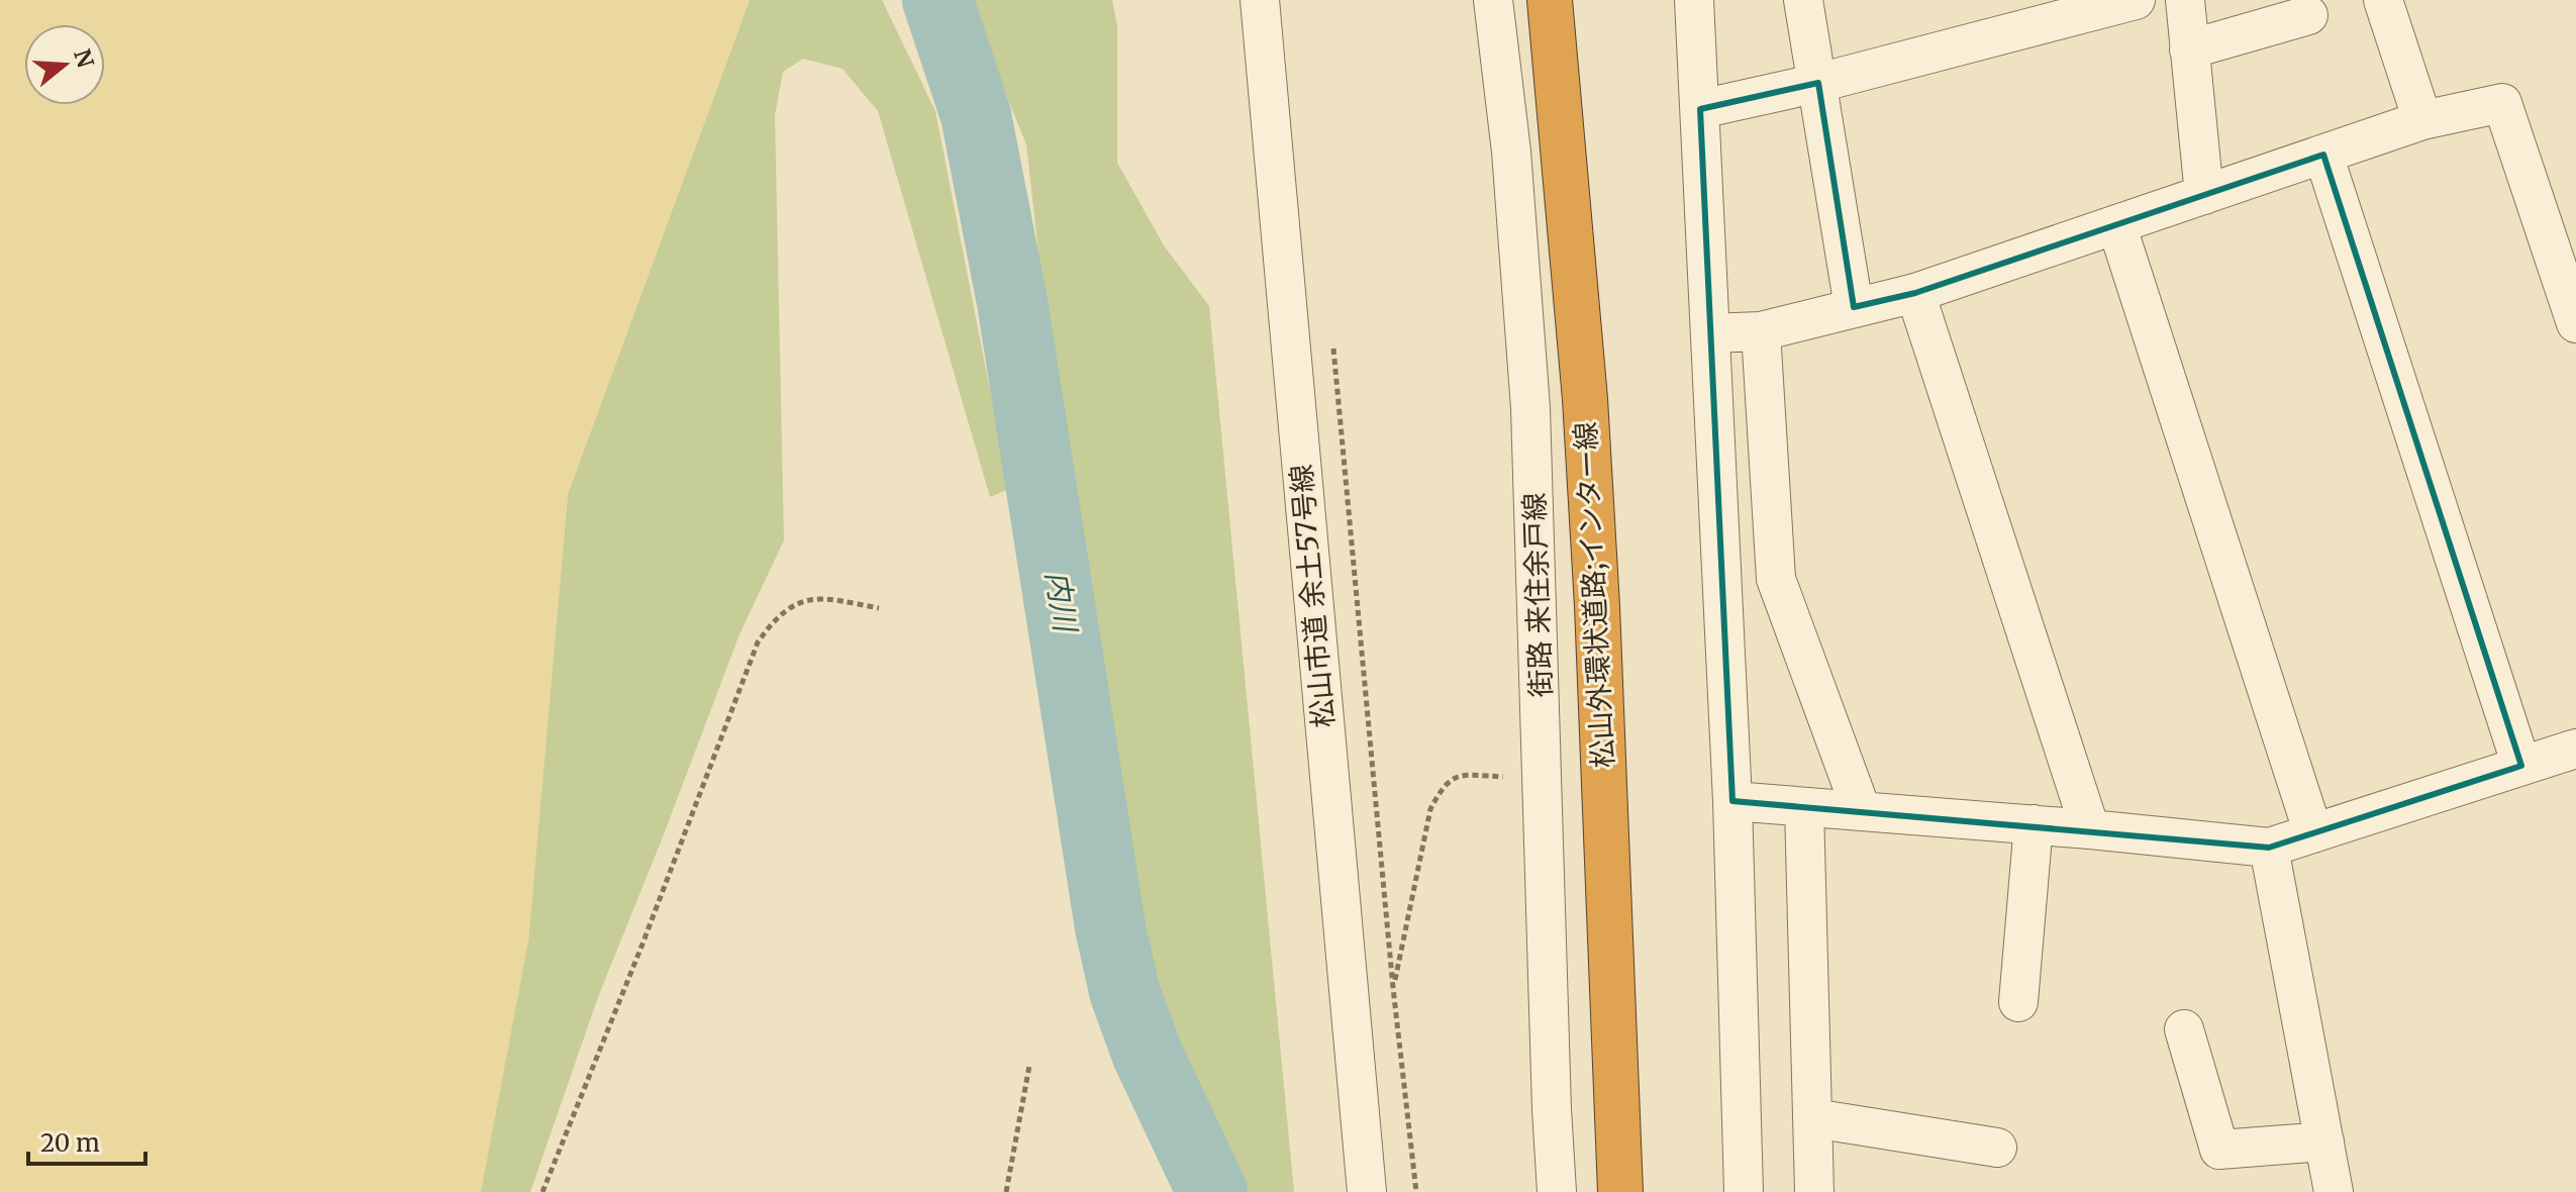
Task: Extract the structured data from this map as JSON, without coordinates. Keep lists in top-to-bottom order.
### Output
{
  "streets": {
    "highway": ["松山外環状道路;インター線"],
    "street": ["街路 来住余戸線", "松山市道 余土57号線"]
  },
  "water": ["内川"],
  "scale_bar": "20 m",
  "north": "right"
}
